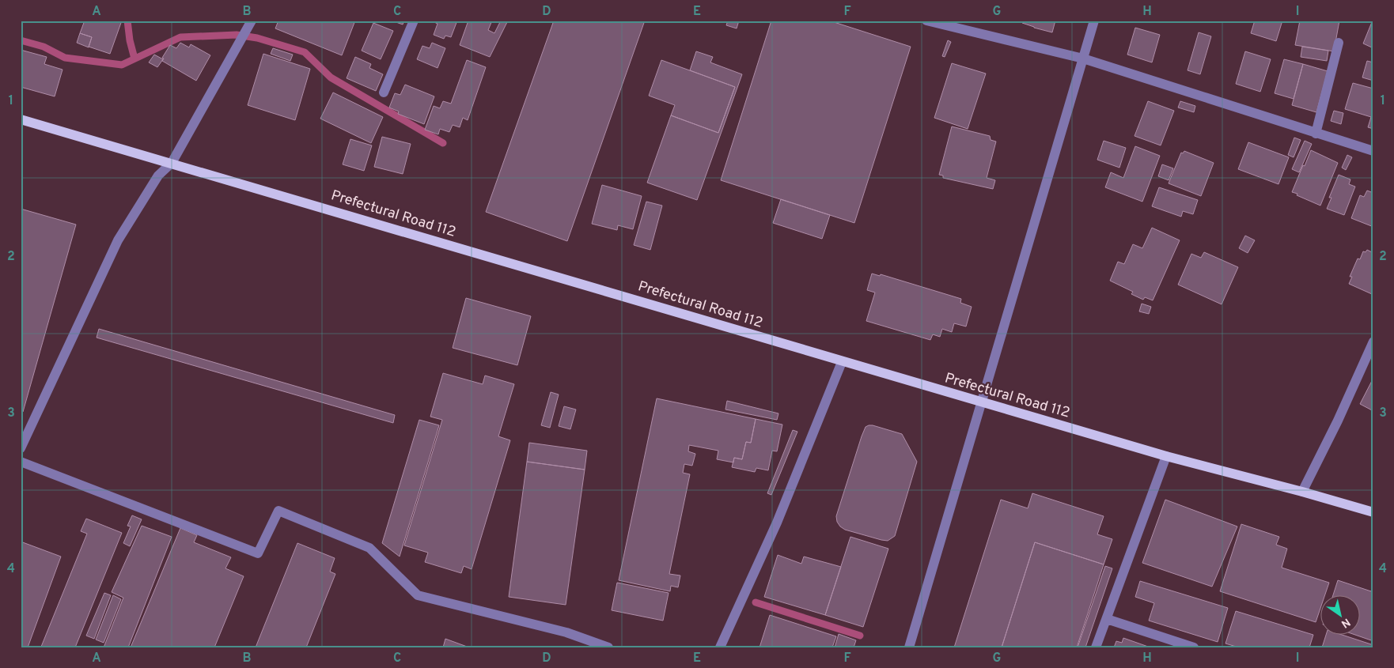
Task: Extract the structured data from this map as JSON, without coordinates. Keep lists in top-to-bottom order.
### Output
{
  "streets": {
    "main road": ["Prefectural Road 112"]
  },
  "north": "bottom right",
  "grid": {
    "columns": [
      "A",
      "B",
      "C",
      "D",
      "E",
      "F",
      "G",
      "H",
      "I"
    ],
    "rows": [
      "1",
      "2",
      "3",
      "4"
    ]
  }
}
